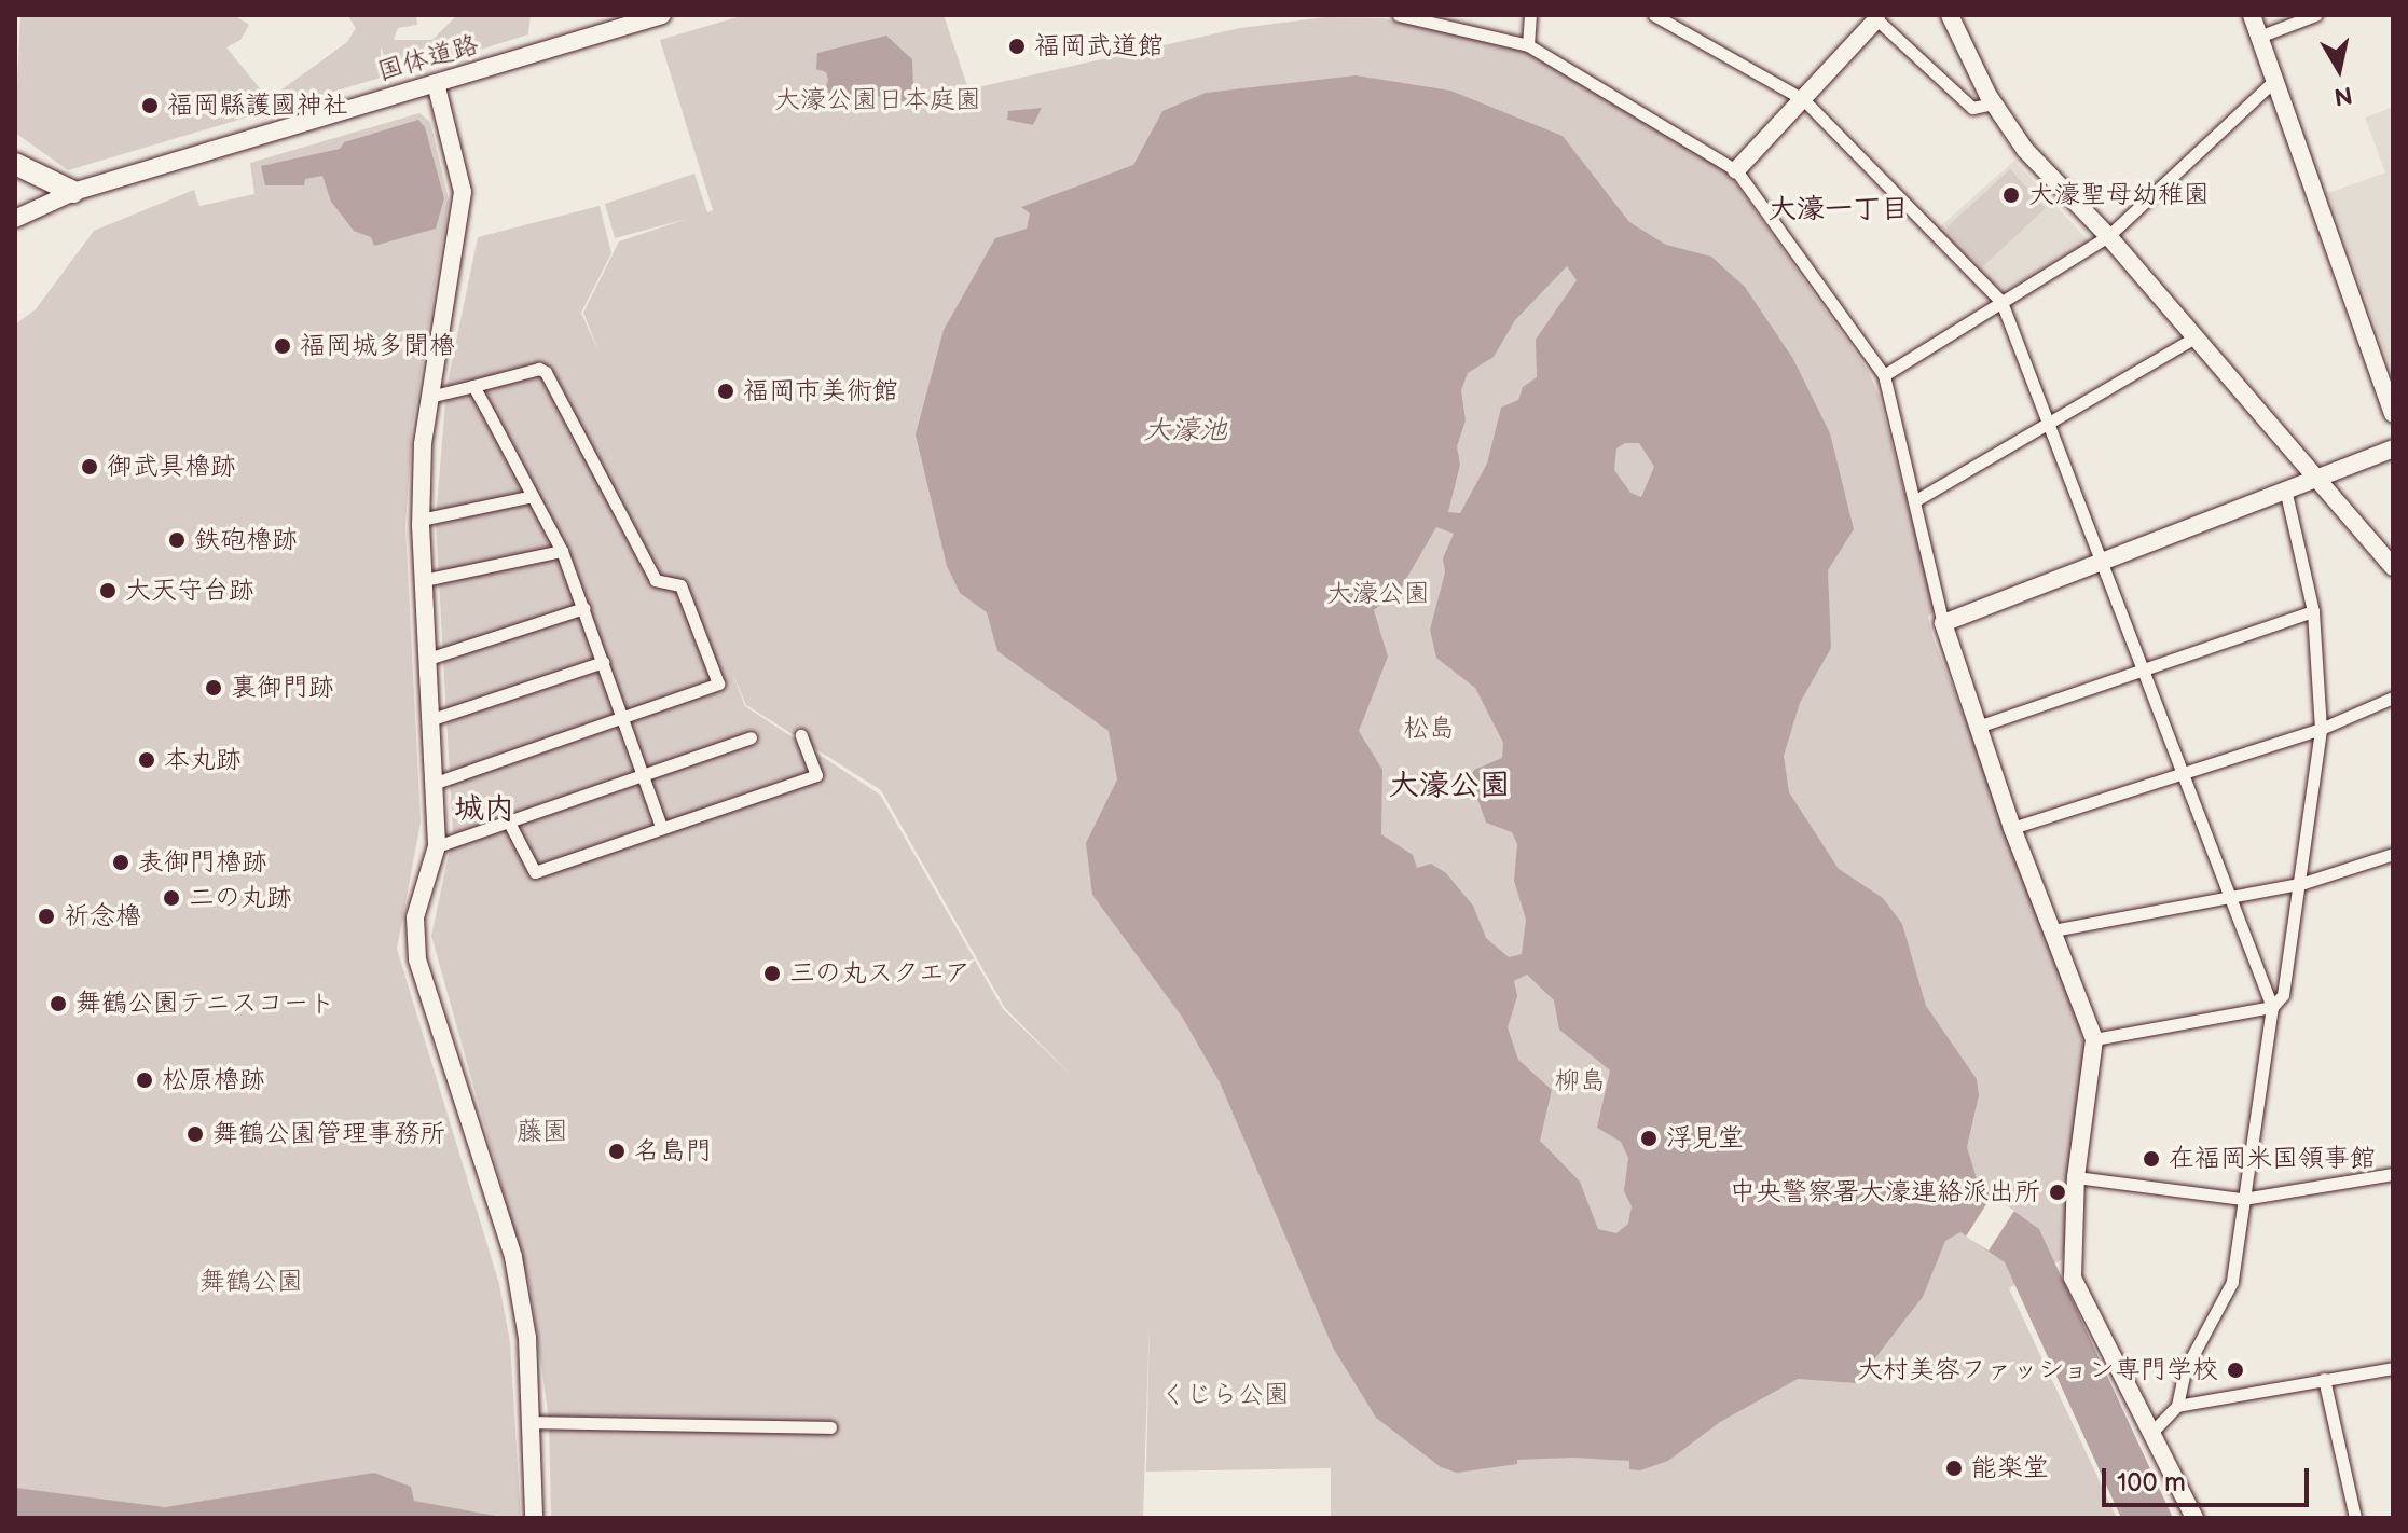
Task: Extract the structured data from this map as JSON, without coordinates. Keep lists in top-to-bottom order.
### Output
{
  "streets": {
    "street": ["国体道路"]
  },
  "districts": ["大濠一丁目", "大濠公園", "城内"],
  "water": ["大濠池"],
  "parks": [
    "大濠公園日本庭園",
    "大濠公園",
    "松島",
    "柳島",
    "藤園",
    "舞鶴公園",
    "くじら公園"
  ],
  "places": [
    "福岡武道館",
    "福岡縣護國神社",
    "大濠聖母幼稚園",
    "福岡城多聞櫓",
    "福岡市美術館",
    "御武具櫓跡",
    "鉄砲櫓跡",
    "大天守台跡",
    "裏御門跡",
    "本丸跡",
    "表御門櫓跡",
    "二の丸跡",
    "祈念櫓",
    "三の丸スクエア",
    "舞鶴公園テニスコート",
    "松原櫓跡",
    "舞鶴公園管理事務所",
    "浮見堂",
    "名島門",
    "在福岡米国領事館",
    "中央警察署大濠連絡派出所",
    "大村美容ファッション専門学校",
    "能楽堂"
  ],
  "scale_bar": "100 m",
  "north": "bottom"
}
